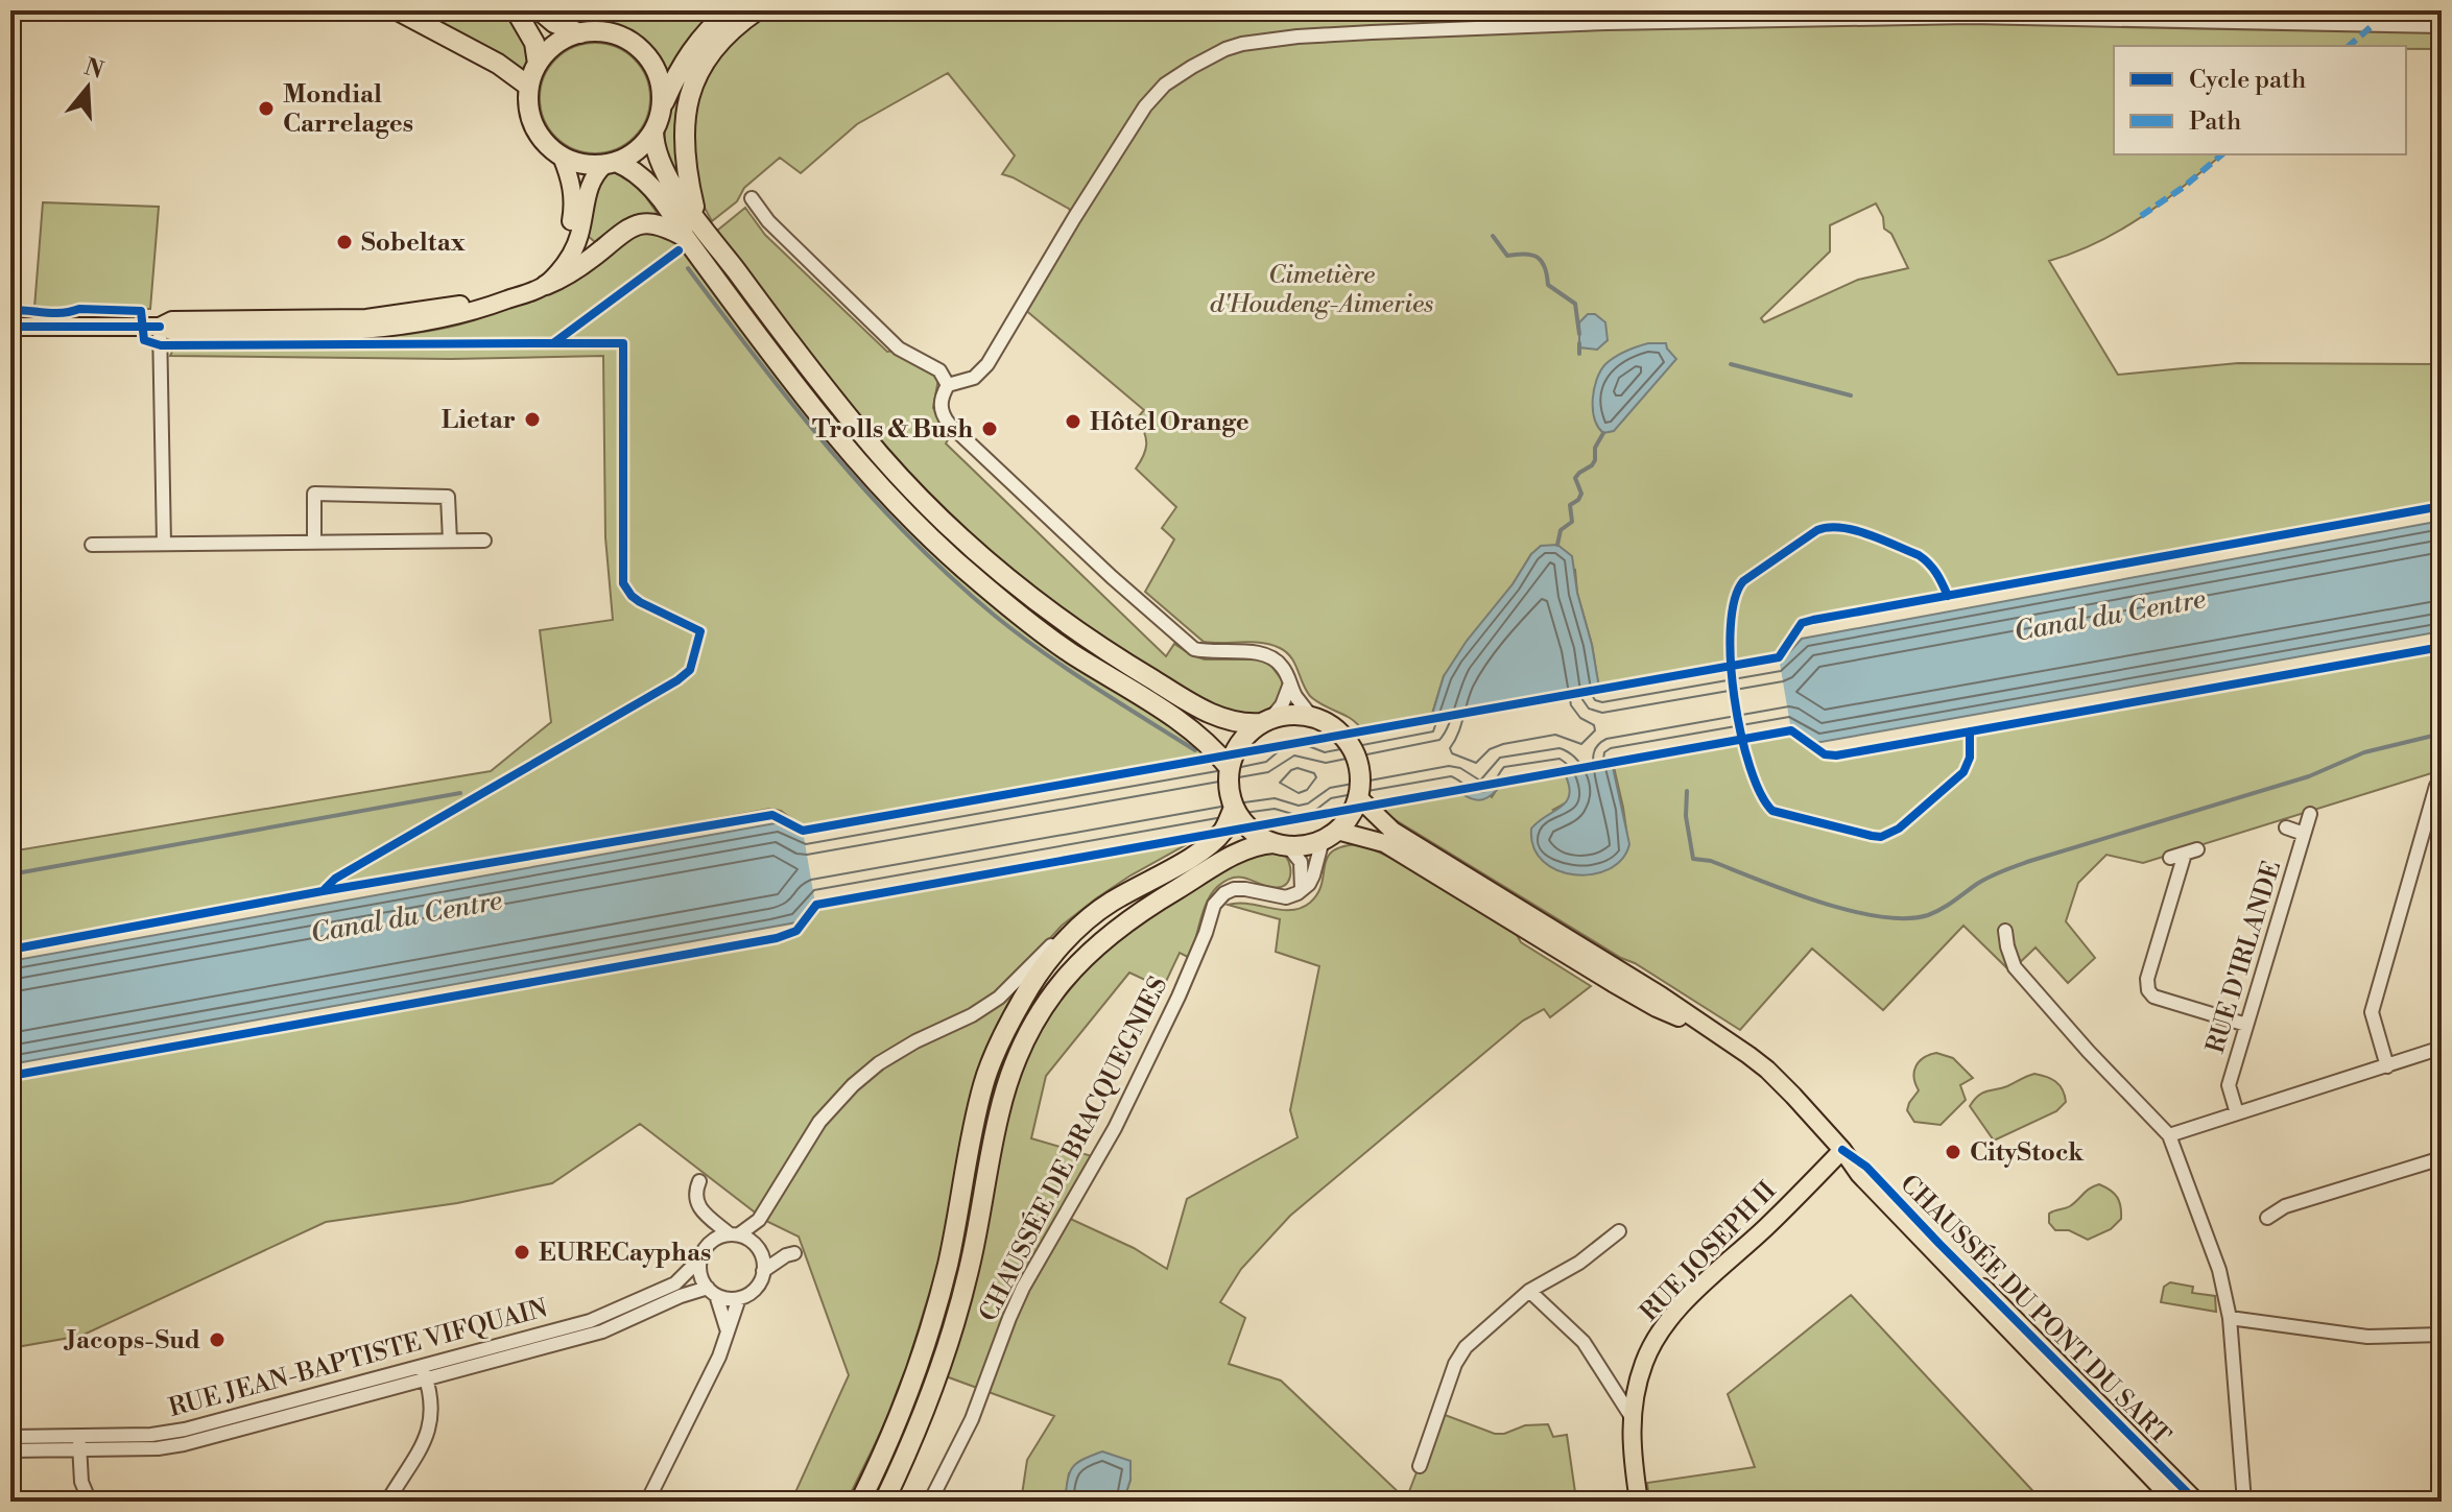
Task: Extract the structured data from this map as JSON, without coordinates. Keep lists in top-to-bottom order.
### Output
{
  "streets": {
    "main road": ["RUE JOSEPH II", "CHAUSSÉE DU PONT DU SART"],
    "street": ["RUE D'IRLANDE", "CHAUSSÉE DE BRACQUEGNIES", "RUE JEAN-BAPTISTE VIFQUAIN"]
  },
  "crossings": [
    ["RUE JOSEPH II", "CHAUSSÉE DU PONT DU SART"]
  ],
  "water": ["Canal du Centre"],
  "parks": ["Cimetière d'Houdeng-Aimeries"],
  "places": [
    "Mondial Carrelages",
    "Sobeltax",
    "Lietar",
    "Hôtel Orange",
    "Trolls & Bush",
    "CityStock",
    "EURECayphas",
    "Jacops-Sud"
  ],
  "legend": ["Cycle path", "Path"],
  "north": "top"
}
